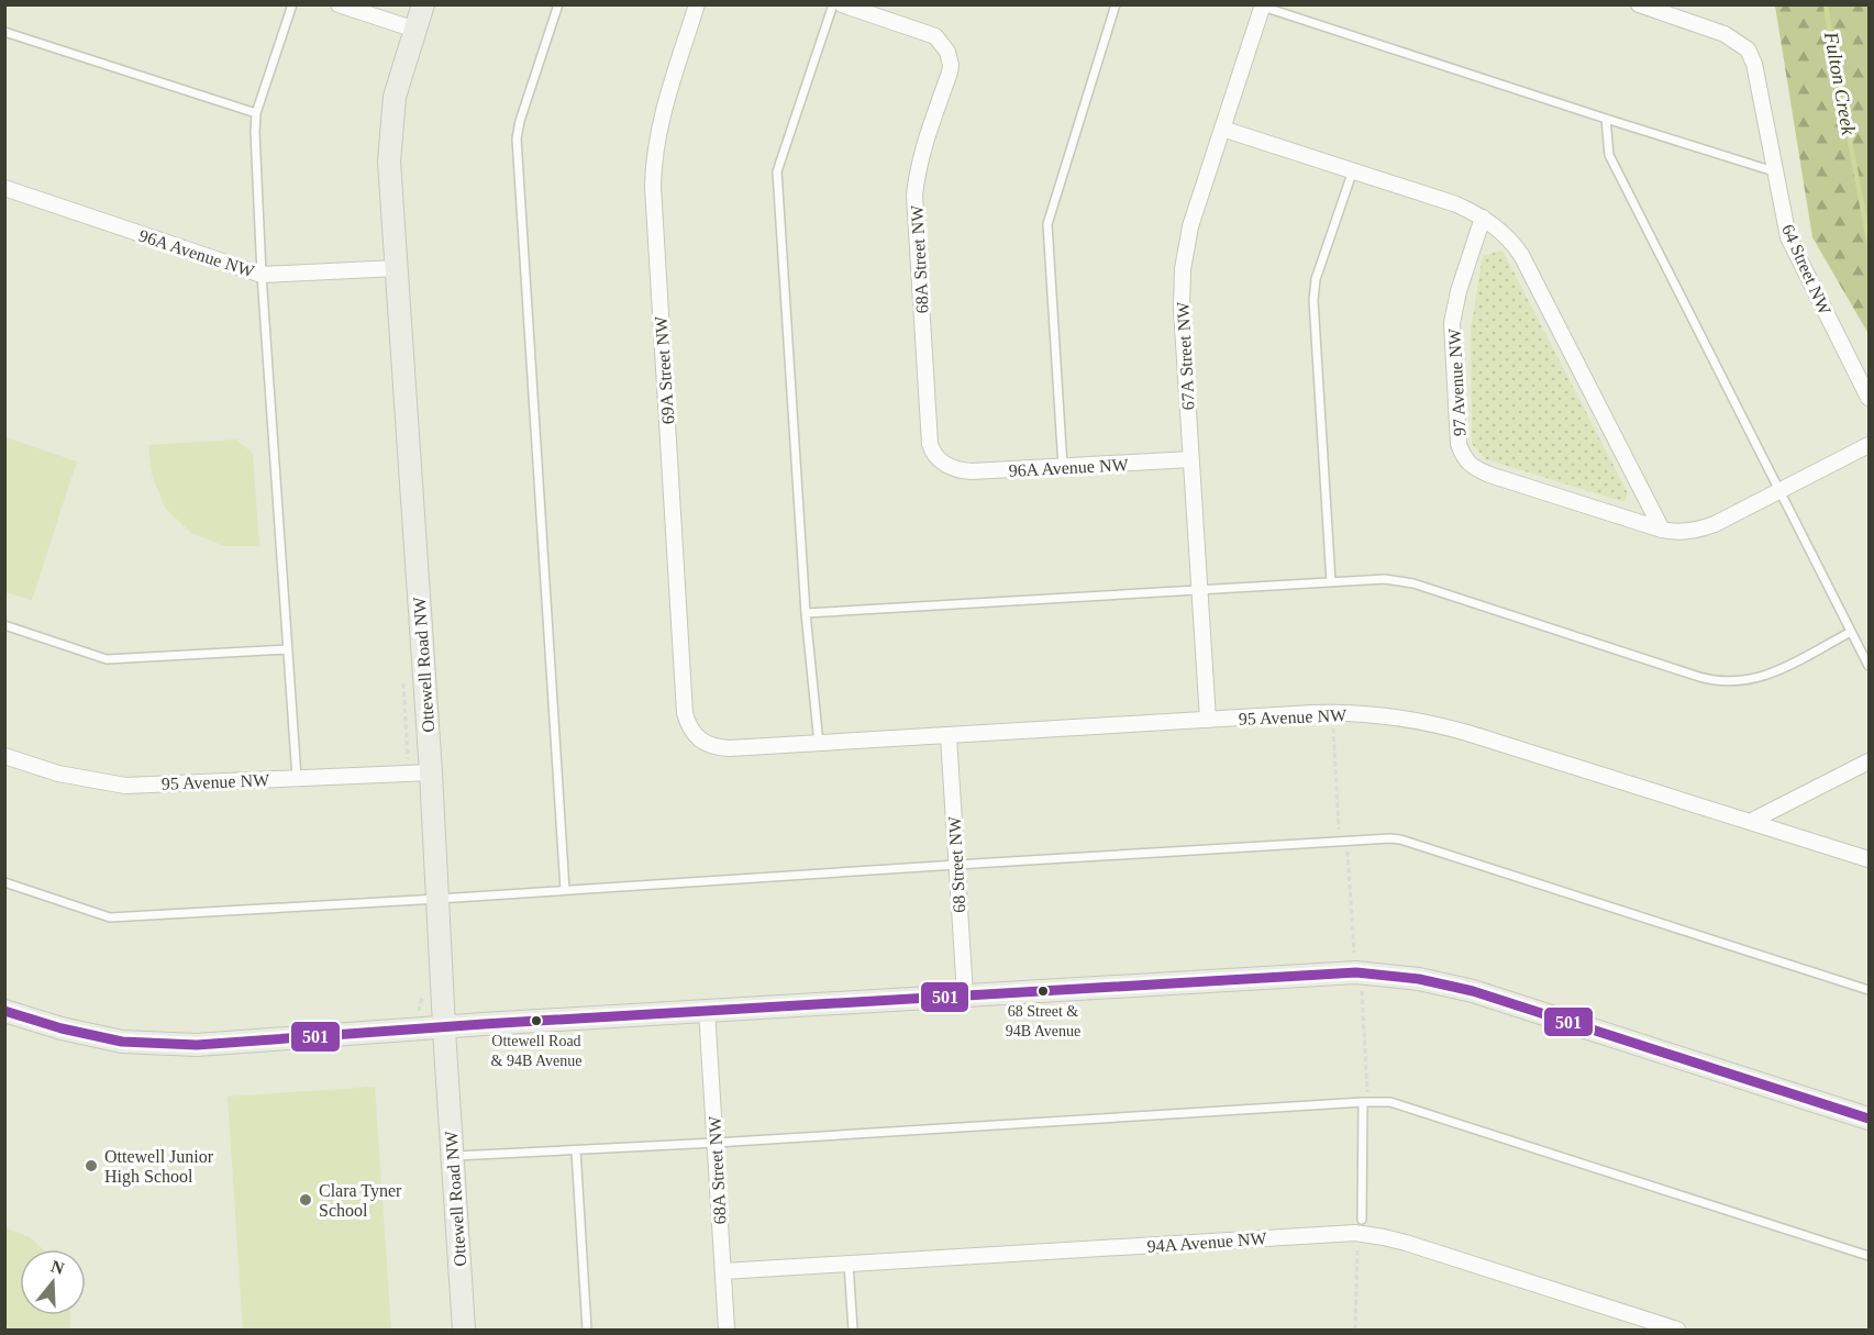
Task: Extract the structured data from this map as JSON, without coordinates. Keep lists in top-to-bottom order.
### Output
{
  "streets": {
    "street": [
      "96A Avenue NW",
      "68A Street NW",
      "64 Street NW",
      "67A Street NW",
      "69A Street NW",
      "97 Avenue NW",
      "Ottewell Road NW",
      "95 Avenue NW",
      "68 Street NW",
      "94A Avenue NW"
    ]
  },
  "crossings": [
    ["96A Avenue NW", "68A Street NW"],
    ["96A Avenue NW", "67A Street NW"],
    ["96A Avenue NW", "Ottewell Road NW"],
    ["68A Street NW", "94A Avenue NW"],
    ["67A Street NW", "95 Avenue NW"],
    ["69A Street NW", "95 Avenue NW"],
    ["Ottewell Road NW", "95 Avenue NW"],
    ["95 Avenue NW", "68 Street NW"]
  ],
  "water": ["Fulton Creek"],
  "places": [
    "68 Street & 94B Avenue",
    "Ottewell Road & 94B Avenue",
    "Ottewell Junior High School",
    "Clara Tyner School"
  ],
  "lines": ["transit line 501"],
  "north": "top"
}
